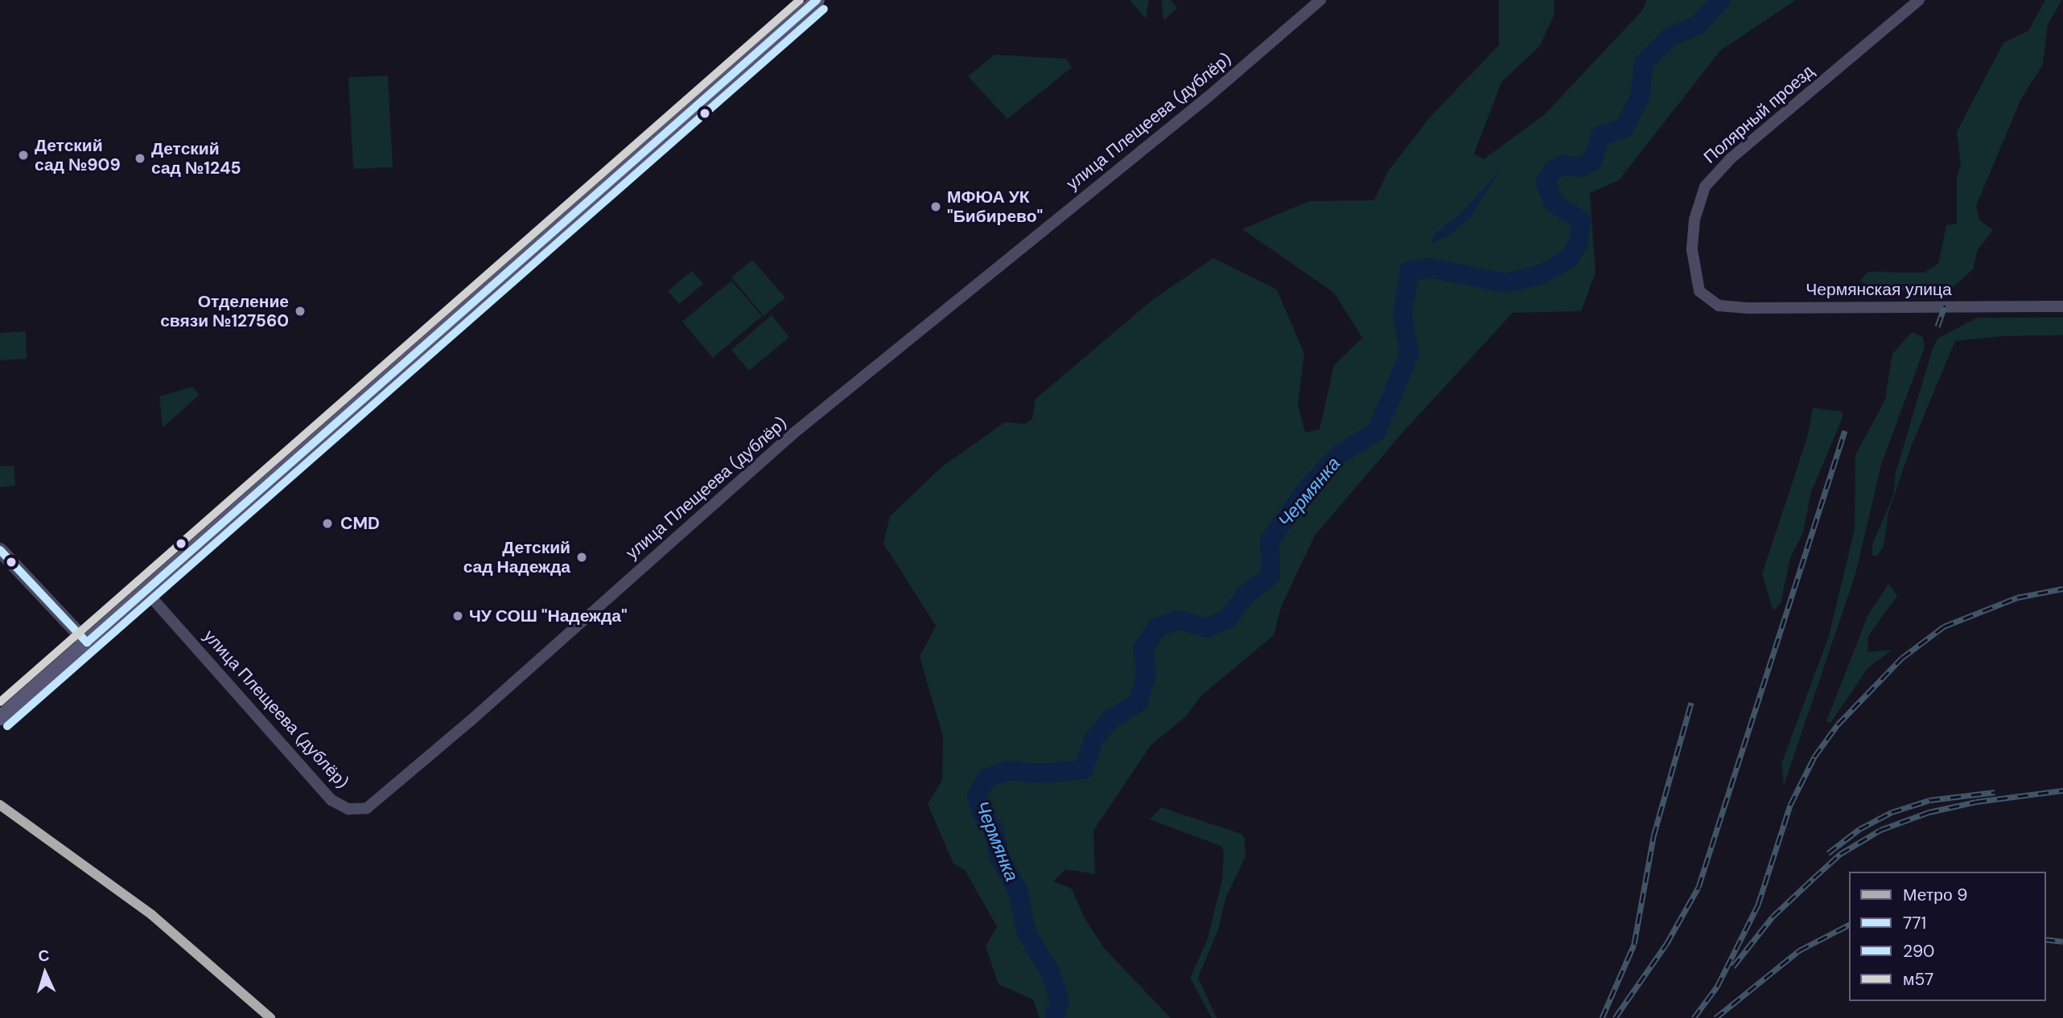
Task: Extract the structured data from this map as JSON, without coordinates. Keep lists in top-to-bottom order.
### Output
{
  "streets": {
    "street": ["Полярный проезд", "улица Плещеева (дублёр)", "Чермянская улица"]
  },
  "crossings": [
    ["Полярный проезд", "Чермянская улица"]
  ],
  "water": ["Чермянка"],
  "places": [
    "Детский сад №909",
    "Детский сад №1245",
    "МФЮА УК \"Бибирево\"",
    "Отделение связи №127560",
    "CMD",
    "Детский сад Надежда",
    "ЧУ СОШ \"Надежда\""
  ],
  "lines": [
    "transit line 771",
    "transit line м57",
    "transit line 290",
    "metro line 9"
  ],
  "legend": [
    "Метро 9",
    "771",
    "290",
    "м57"
  ],
  "north": "top"
}
